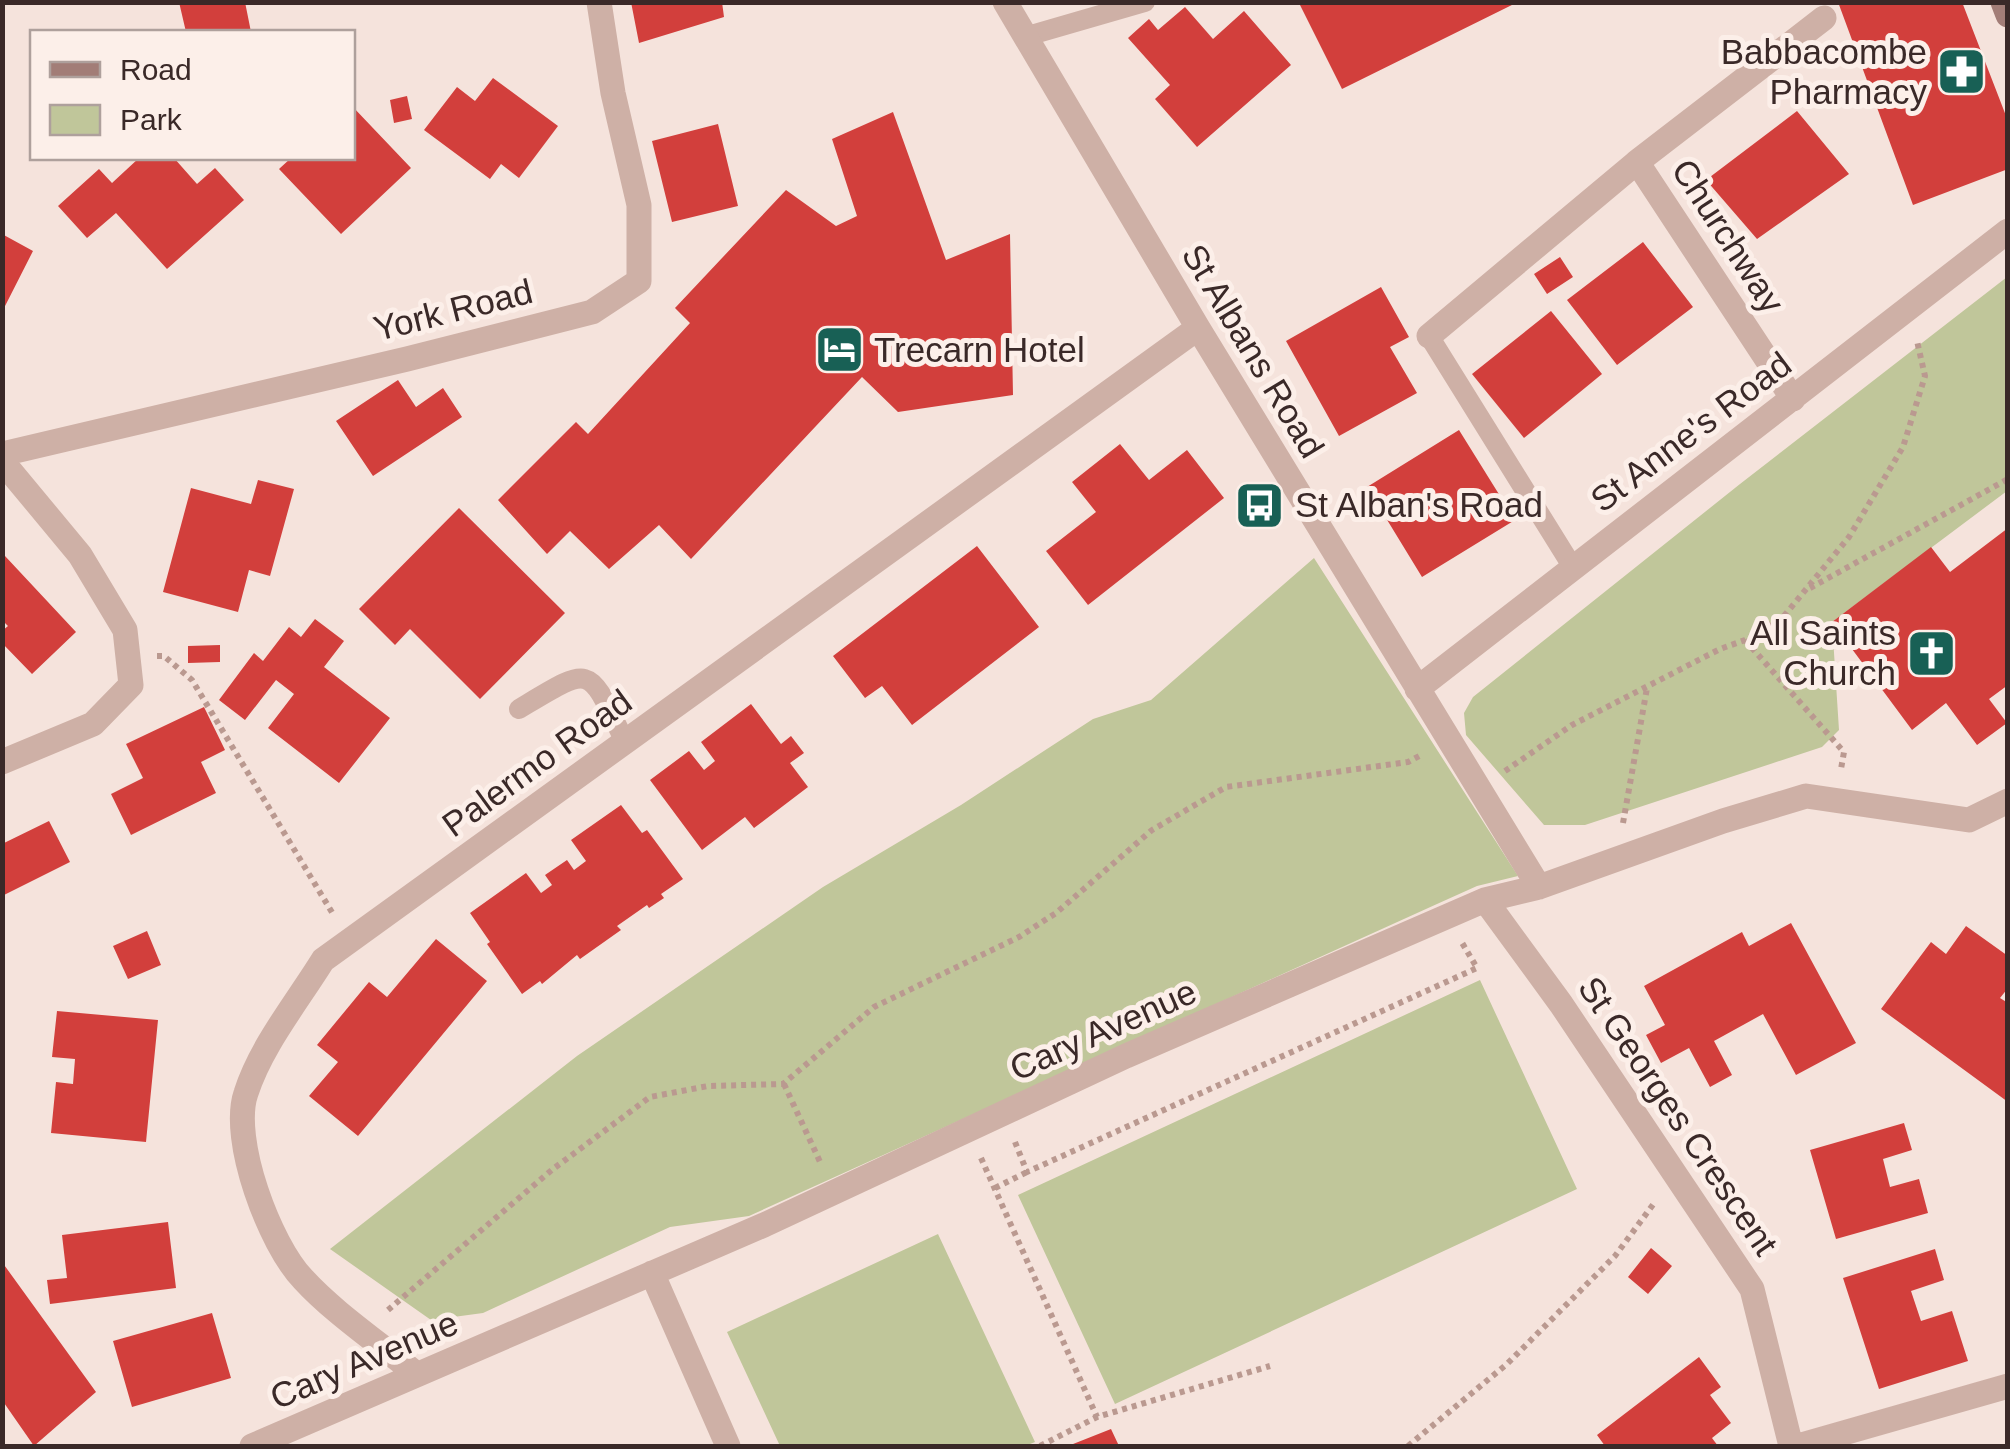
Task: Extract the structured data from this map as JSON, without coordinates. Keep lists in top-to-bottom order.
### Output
{
  "streets": {
    "street": [
      "Churchway",
      "York Road",
      "St Albans Road",
      "St Anne's Road",
      "Palermo Road",
      "Cary Avenue",
      "St Georges Crescent"
    ]
  },
  "crossings": [
    ["Churchway", "St Anne's Road"],
    ["St Albans Road", "St Anne's Road"],
    ["St Albans Road", "Palermo Road"],
    ["St Albans Road", "Cary Avenue"],
    ["Palermo Road", "Cary Avenue"],
    ["Cary Avenue", "St Georges Crescent"]
  ],
  "places": {
    "pharmacy": ["Babbacombe Pharmacy"],
    "hotel": ["Trecarn Hotel"],
    "bus stop": ["St Alban's Road"],
    "church": ["All Saints Church"]
  },
  "legend": ["Road", "Park"]
}
